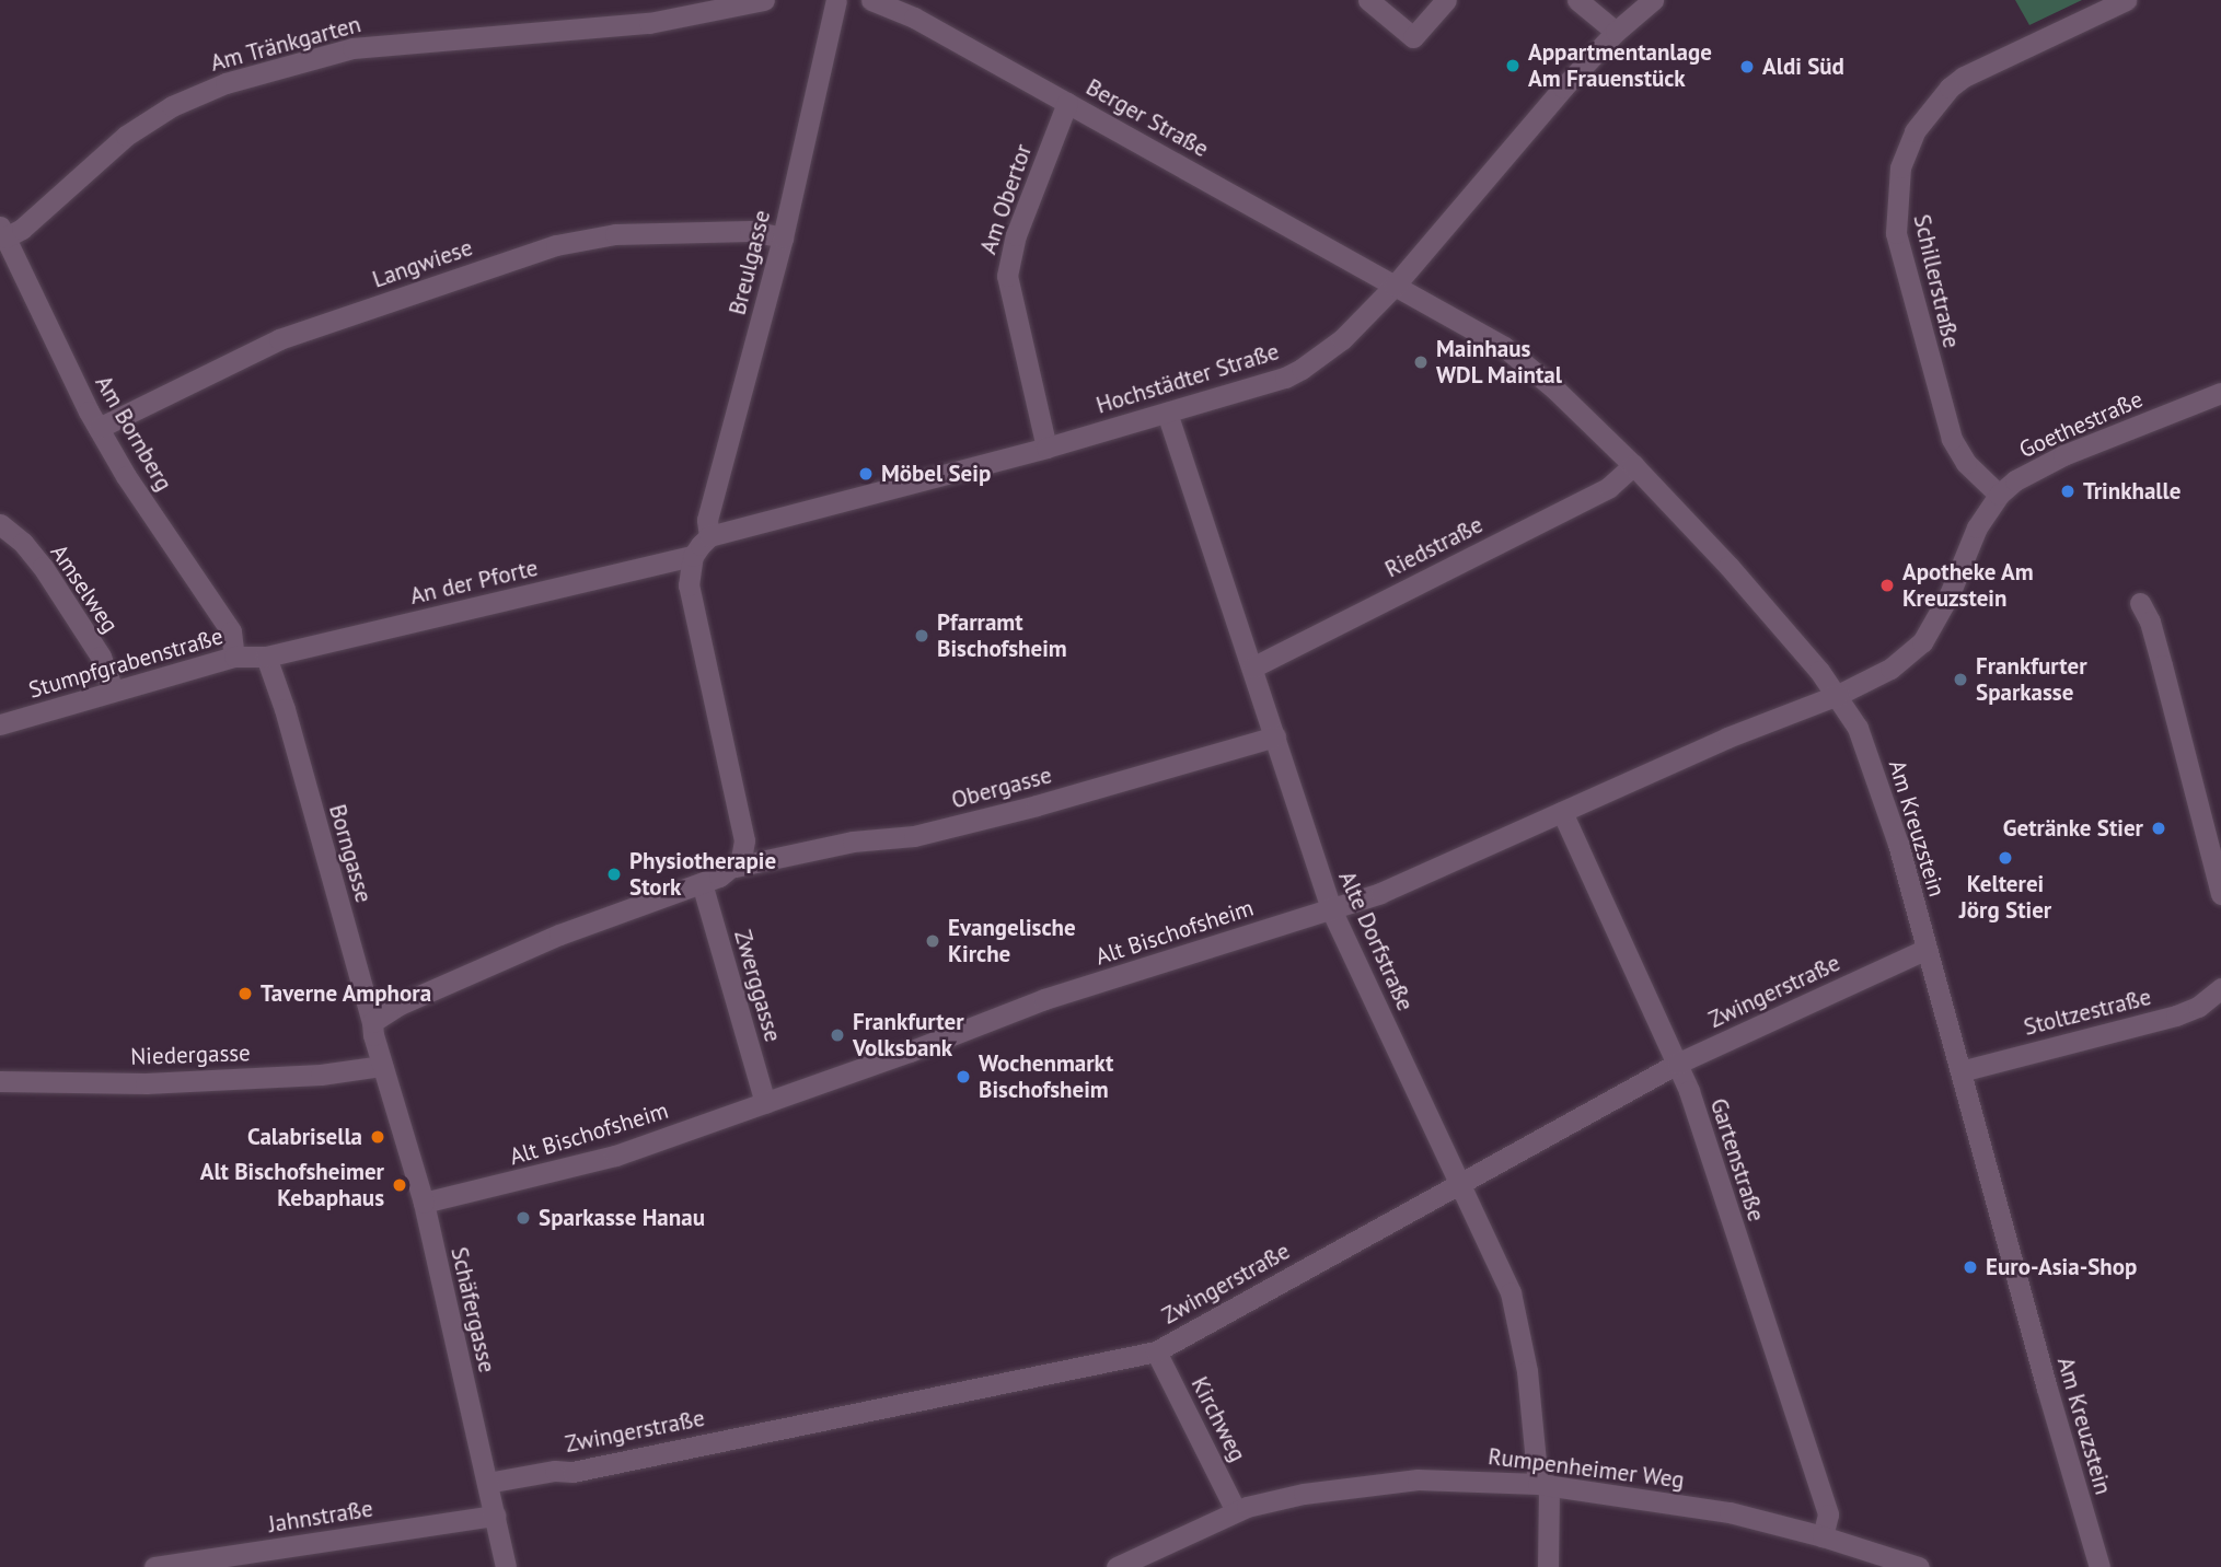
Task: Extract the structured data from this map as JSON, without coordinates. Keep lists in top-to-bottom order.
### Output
{
  "streets": {
    "street": [
      "Am Tränkgarten",
      "Berger Straße",
      "Am Obertor",
      "Breulgasse",
      "Langwiese",
      "Schillerstraße",
      "Hochstädter Straße",
      "Goethestraße",
      "Am Bornberg",
      "Riedstraße",
      "An der Pforte",
      "Amselweg",
      "Stumpfgrabenstraße",
      "Obergasse",
      "Am Kreuzstein",
      "Borngasse",
      "Alt Bischofsheim",
      "Alte Dorfstraße",
      "Zwerggasse",
      "Zwingerstraße",
      "Stoltzestraße",
      "Niedergasse",
      "Gartenstraße",
      "Schäfergasse",
      "Kirchweg",
      "Rumpenheimer Weg",
      "Jahnstraße"
    ]
  },
  "crossings": [
    ["Am Tränkgarten", "Am Bornberg"],
    ["Berger Straße", "Am Obertor"],
    ["Berger Straße", "Hochstädter Straße"],
    ["Berger Straße", "Am Kreuzstein"],
    ["Am Obertor", "Hochstädter Straße"],
    ["Breulgasse", "Langwiese"],
    ["Breulgasse", "Hochstädter Straße"],
    ["Langwiese", "Am Bornberg"],
    ["Schillerstraße", "Goethestraße"],
    ["Hochstädter Straße", "Am Kreuzstein"],
    ["Hochstädter Straße", "Alte Dorfstraße"],
    ["Goethestraße", "Am Kreuzstein"],
    ["Goethestraße", "Alt Bischofsheim"],
    ["Am Bornberg", "Stumpfgrabenstraße"],
    ["Riedstraße", "Am Kreuzstein"],
    ["Riedstraße", "Alte Dorfstraße"],
    ["An der Pforte", "Stumpfgrabenstraße"],
    ["An der Pforte", "Borngasse"],
    ["Amselweg", "Stumpfgrabenstraße"],
    ["Stumpfgrabenstraße", "Borngasse"],
    ["Obergasse", "Borngasse"],
    ["Obergasse", "Alte Dorfstraße"],
    ["Obergasse", "Zwerggasse"],
    ["Am Kreuzstein", "Alt Bischofsheim"],
    ["Am Kreuzstein", "Zwingerstraße"],
    ["Am Kreuzstein", "Stoltzestraße"],
    ["Borngasse", "Niedergasse"],
    ["Borngasse", "Schäfergasse"],
    ["Alt Bischofsheim", "Alte Dorfstraße"],
    ["Alt Bischofsheim", "Zwerggasse"],
    ["Alt Bischofsheim", "Gartenstraße"],
    ["Alt Bischofsheim", "Schäfergasse"],
    ["Alte Dorfstraße", "Zwingerstraße"],
    ["Alte Dorfstraße", "Rumpenheimer Weg"],
    ["Zwingerstraße", "Gartenstraße"],
    ["Zwingerstraße", "Schäfergasse"],
    ["Zwingerstraße", "Kirchweg"],
    ["Niedergasse", "Schäfergasse"],
    ["Gartenstraße", "Rumpenheimer Weg"],
    ["Schäfergasse", "Jahnstraße"],
    ["Kirchweg", "Rumpenheimer Weg"]
  ],
  "places": [
    "Appartmentanlage Am Frauenstück",
    "Aldi Süd",
    "Mainhaus WDL Maintal",
    "Möbel Seip",
    "Trinkhalle",
    "Apotheke Am Kreuzstein",
    "Pfarramt Bischofsheim",
    "Frankfurter Sparkasse",
    "Getränke Stier",
    "Kelterei Jörg Stier",
    "Physiotherapie Stork",
    "Evangelische Kirche",
    "Taverne Amphora",
    "Frankfurter Volksbank",
    "Wochenmarkt Bischofsheim",
    "Calabrisella",
    "Alt Bischofsheimer Kebaphaus",
    "Sparkasse Hanau",
    "Euro-Asia-Shop"
  ]
}
